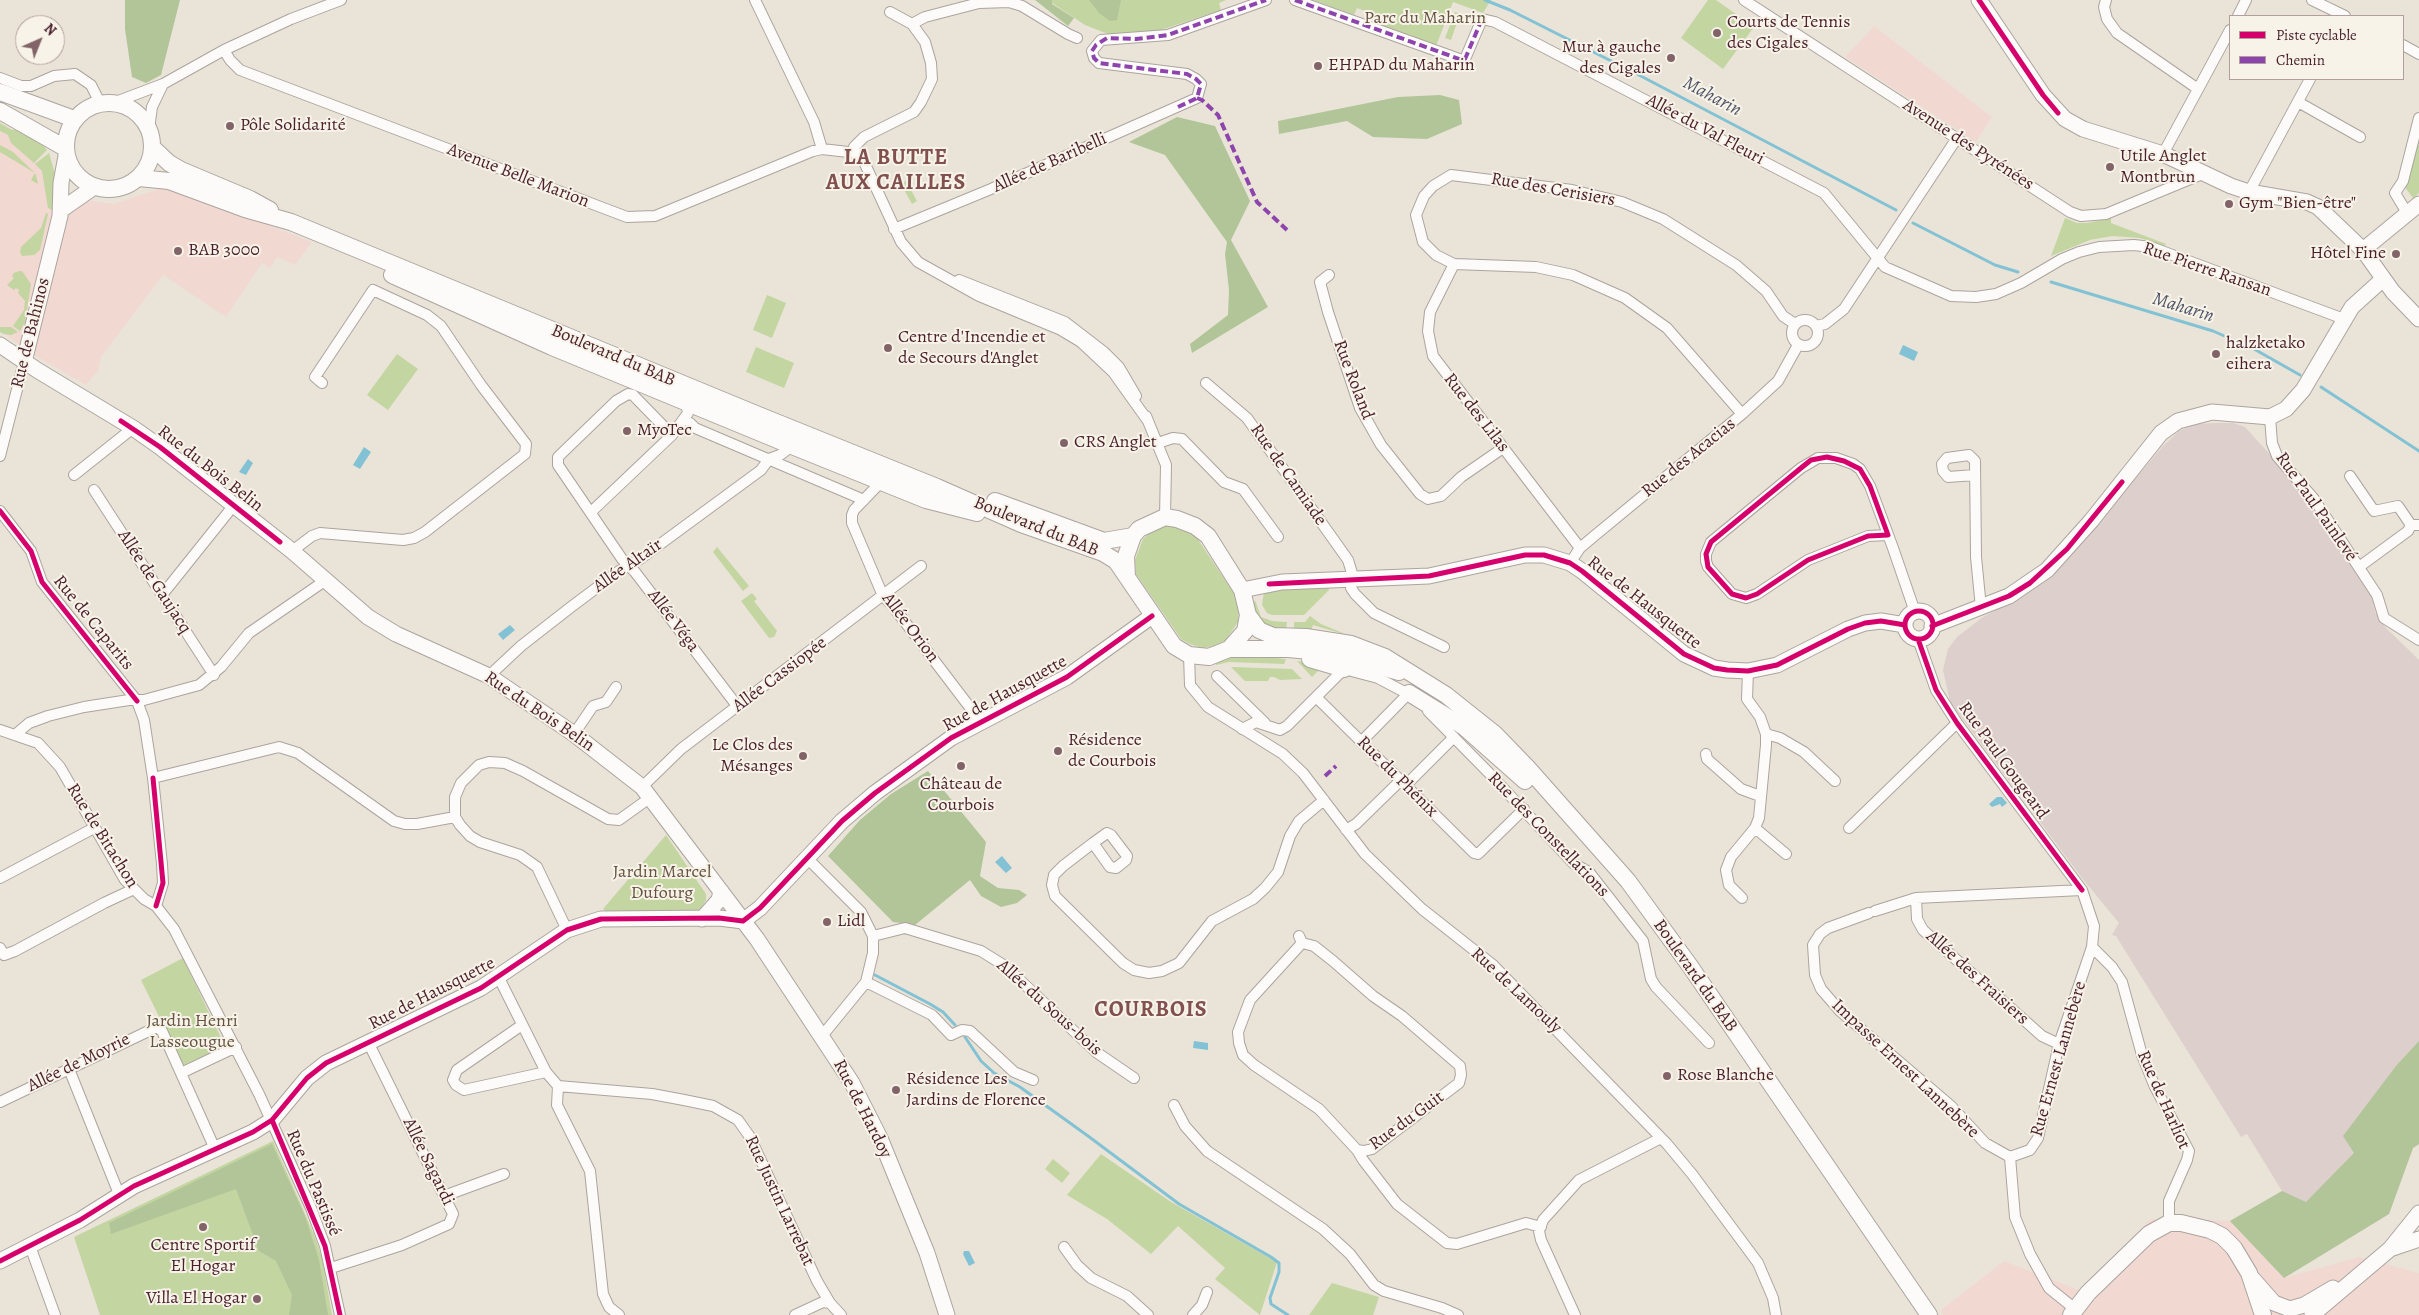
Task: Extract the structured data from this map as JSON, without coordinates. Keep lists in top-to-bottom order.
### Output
{
  "streets": {
    "main road": ["Boulevard du BAB"],
    "street": [
      "Allée du Val Fleuri",
      "Avenue des Pyrénées",
      "Allée de Baribelli",
      "Avenue Belle Marion",
      "Rue des Cerisiers",
      "Rue Pierre Ransan",
      "Rue de Bahinos",
      "Rue Roland",
      "Rue des Lilas",
      "Rue des Acacias",
      "Rue du Bois Belin",
      "Rue de Camiade",
      "Rue Paul Painlevé",
      "Allée Altaïr",
      "Allée de Gaujacq",
      "Rue de Hausquette",
      "Allée Véga",
      "Rue de Caparits",
      "Allée Orion",
      "Allée Cassiopée",
      "Rue Paul Gougeard",
      "Rue du Phénix",
      "Rue des Constellations",
      "Rue de Bitachon",
      "Allée des Fraisiers",
      "Rue de Lamouly",
      "Allée du Sous-bois",
      "Rue Ernest Lannebère",
      "Allée de Moyrie",
      "Impasse Ernest Lannebère",
      "Rue de Harliot",
      "Rue de Hardoy",
      "Rue du Guit",
      "Allée Sagardi",
      "Rue du Pastissé",
      "Rue Justin Larrebat"
    ]
  },
  "crossings": [
    ["Allée du Val Fleuri", "Rue Pierre Ransan"],
    ["Rue des Cerisiers", "Rue des Lilas"],
    ["Rue des Cerisiers", "Rue des Acacias"],
    ["Rue de Bahinos", "Boulevard du BAB"],
    ["Rue de Bahinos", "Rue du Bois Belin"],
    ["Boulevard du BAB", "Rue de Hausquette"],
    ["Boulevard du BAB", "Rue de Lamouly"],
    ["Rue Roland", "Rue des Lilas"],
    ["Rue des Lilas", "Rue des Acacias"],
    ["Rue des Acacias", "Rue de Hausquette"],
    ["Rue du Bois Belin", "Allée Altaïr"],
    ["Rue du Bois Belin", "Rue de Hausquette"],
    ["Rue du Bois Belin", "Allée Cassiopée"],
    ["Rue du Bois Belin", "Rue de Hardoy"],
    ["Rue de Camiade", "Rue de Hausquette"],
    ["Allée Altaïr", "Allée Véga"],
    ["Rue de Hausquette", "Allée Orion"],
    ["Rue de Hausquette", "Rue Paul Gougeard"],
    ["Rue de Hausquette", "Rue de Bitachon"],
    ["Rue de Hausquette", "Rue de Lamouly"],
    ["Rue de Hausquette", "Rue de Hardoy"],
    ["Rue de Hausquette", "Allée Sagardi"],
    ["Rue de Hausquette", "Rue du Pastissé"],
    ["Allée Véga", "Allée Cassiopée"],
    ["Rue de Caparits", "Rue de Bitachon"],
    ["Allée Orion", "Allée Cassiopée"],
    ["Rue Paul Gougeard", "Rue Ernest Lannebère"],
    ["Rue du Phénix", "Rue des Constellations"],
    ["Rue de Bitachon", "Rue du Pastissé"],
    ["Allée des Fraisiers", "Rue Ernest Lannebère"],
    ["Allée des Fraisiers", "Impasse Ernest Lannebère"],
    ["Rue Ernest Lannebère", "Impasse Ernest Lannebère"],
    ["Rue Ernest Lannebère", "Rue de Harliot"],
    ["Allée Sagardi", "Rue du Pastissé"]
  ],
  "districts": ["LA BUTTE AUX CAILLES", "COURBOIS"],
  "water": ["Maharin"],
  "parks": ["Parc du Maharin", "Jardin Marcel Dufourg", "Jardin Henri Lasseougue"],
  "places": [
    "Courts de Tennis des Cigales",
    "Mur à gauche des Cigales",
    "EHPAD du Maharin",
    "Pôle Solidarité",
    "Utile Anglet Montbrun",
    "Gym \"Bien-être\"",
    "BAB 3000",
    "Hôtel Fine",
    "Centre d'Incendie et de Secours d'Anglet",
    "halzketako eihera",
    "MyoTec",
    "CRS Anglet",
    "Résidence de Courbois",
    "Le Clos des Mésanges",
    "Château de Courbois",
    "Lidl",
    "Rose Blanche",
    "Résidence Les Jardins de Florence",
    "Centre Sportif El Hogar",
    "Villa El Hogar"
  ],
  "legend": ["Piste cyclable", "Chemin"],
  "north": "top right"
}
